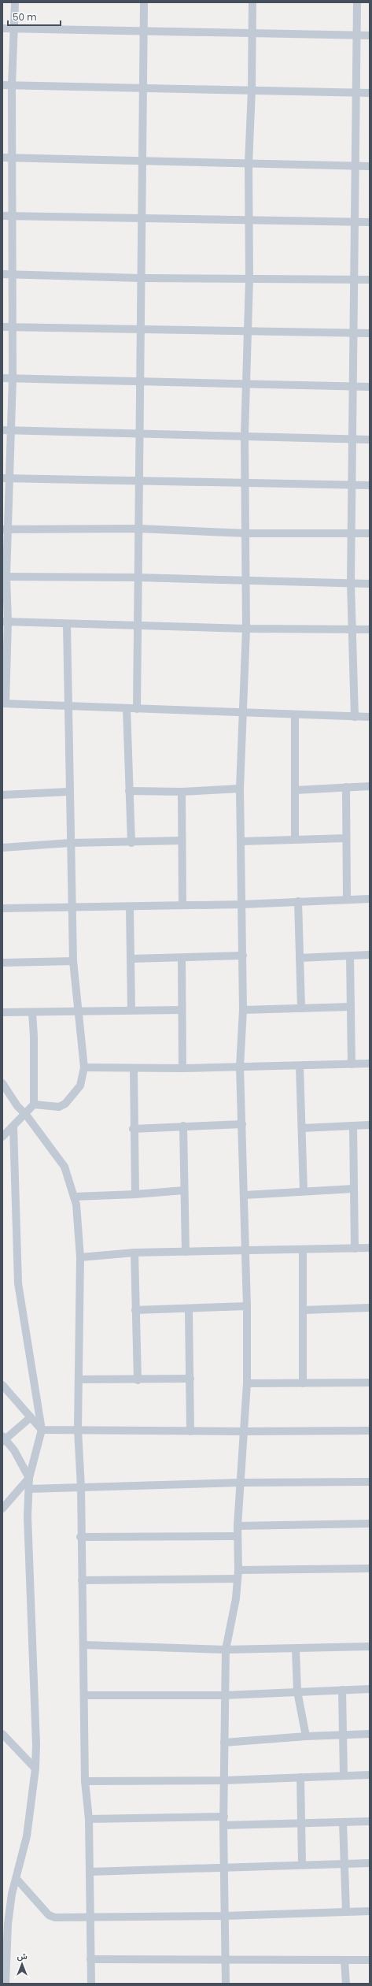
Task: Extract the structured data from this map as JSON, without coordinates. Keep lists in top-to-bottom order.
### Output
{
  "scale_bar": "50 m",
  "north": "top"
}
